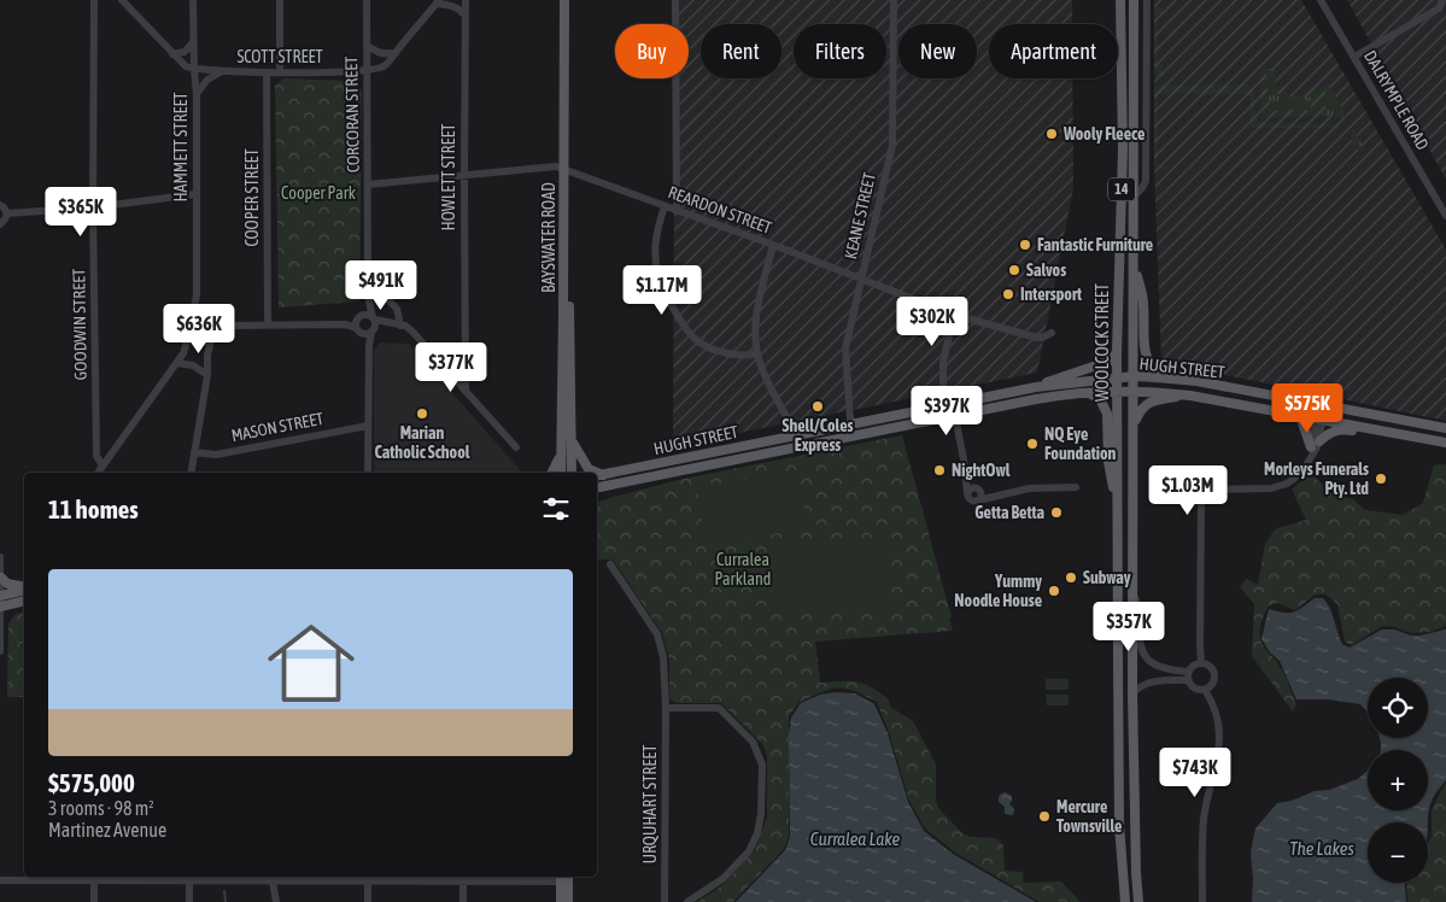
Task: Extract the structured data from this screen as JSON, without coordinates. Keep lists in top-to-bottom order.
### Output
{
  "streets": {
    "main road": [
      "14",
      "BAYSWATER ROAD",
      "WOOLCOCK STREET",
      "HUGH STREET"
    ],
    "street": [
      "SCOTT STREET",
      "DALRYMPLE ROAD",
      "CORCORAN STREET",
      "HAMMETT STREET",
      "HOWLETT STREET",
      "COOPER STREET",
      "REARDON STREET",
      "KEANE STREET",
      "GOODWIN STREET",
      "MASON STREET",
      "URQUHART STREET"
    ]
  },
  "crossings": [
    ["SCOTT STREET", "CORCORAN STREET"],
    ["SCOTT STREET", "HAMMETT STREET"],
    ["SCOTT STREET", "COOPER STREET"],
    ["CORCORAN STREET", "REARDON STREET"],
    ["HOWLETT STREET", "REARDON STREET"],
    ["REARDON STREET", "KEANE STREET"],
    ["REARDON STREET", "BAYSWATER ROAD"],
    ["KEANE STREET", "HUGH STREET"],
    ["WOOLCOCK STREET", "HUGH STREET"]
  ],
  "water": ["Curralea Lake", "The Lakes"],
  "parks": ["Cooper Park", "Curralea Parkland"],
  "places": [
    "Wooly Fleece",
    "Fantastic Furniture",
    "Salvos",
    "Intersport",
    "Shell/Coles Express",
    "Marian Catholic School",
    "NQ Eye Foundation",
    "NightOwl",
    "Morleys Funerals Pty. Ltd",
    "Getta Betta",
    "Subway",
    "Yummy Noodle House",
    "Mercure Townsville"
  ],
  "page": {
    "chip": [
      "Buy",
      "Rent",
      "Filters",
      "New",
      "Apartment"
    ],
    "price": [
      "$365K",
      "$491K",
      "$1.17M",
      "$302K",
      "$636K",
      "$377K",
      "$575K",
      "$397K",
      "$1.03M",
      "$357K",
      "$743K"
    ],
    "heading": "11 homes",
    "list": [
      {
        "name": "$575,000",
        "note": "3 rooms · 98 m² · Martinez Avenue"
      }
    ],
    "map_buttons": ["+", "−"]
  }
}
